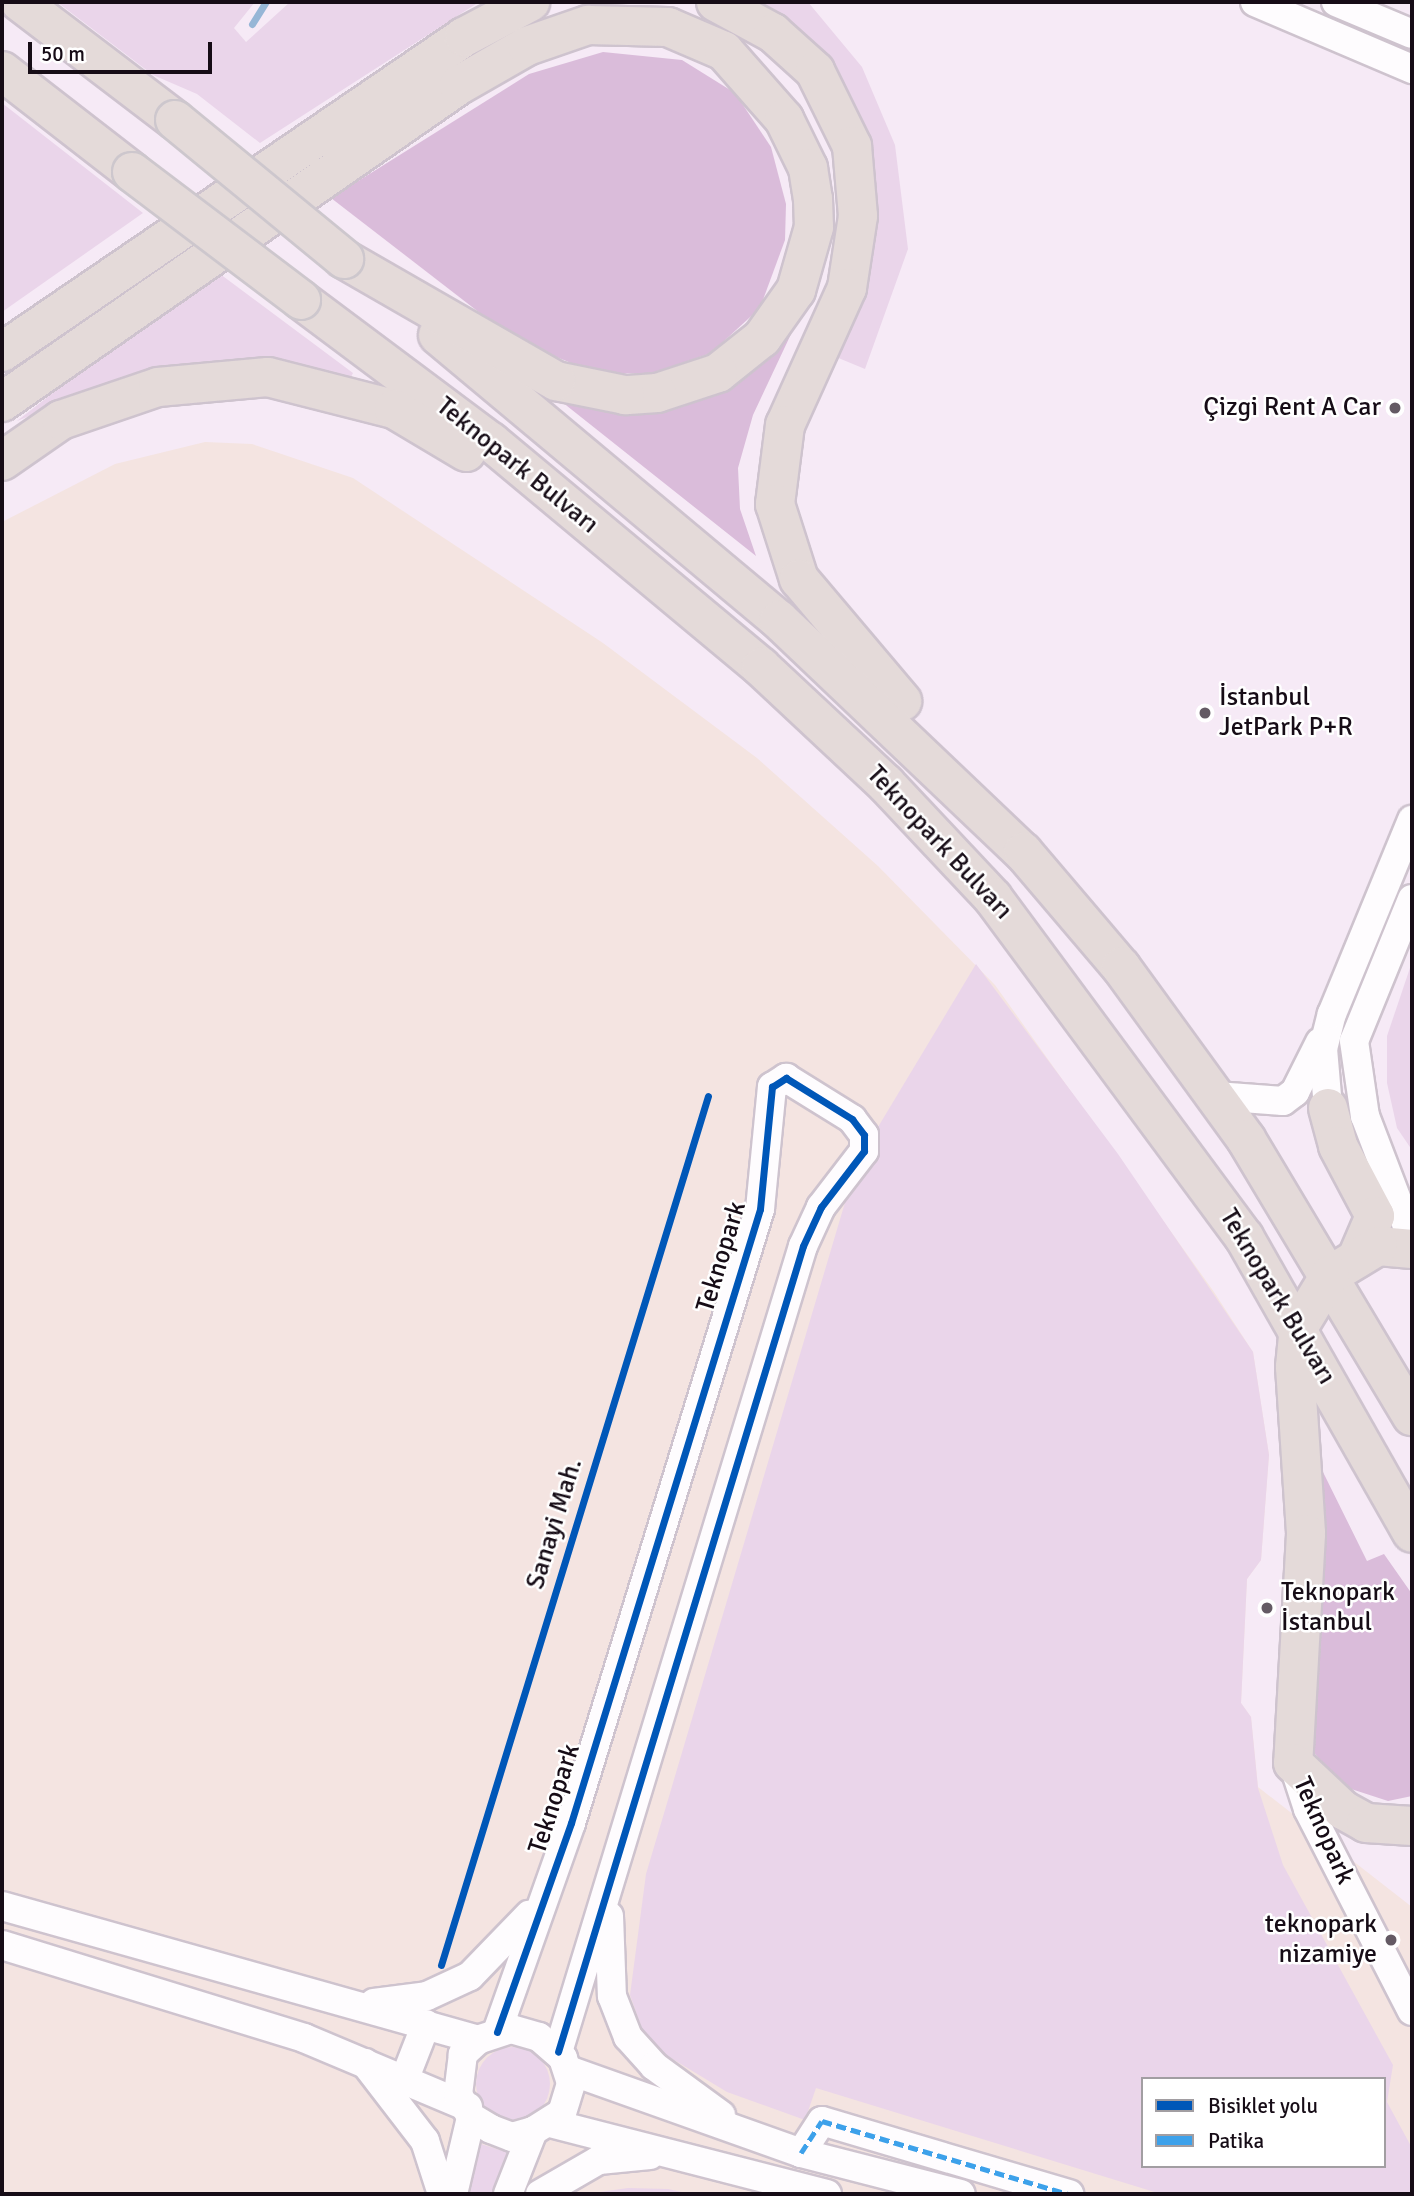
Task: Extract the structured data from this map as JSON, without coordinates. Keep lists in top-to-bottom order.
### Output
{
  "streets": {
    "highway": ["Teknopark Bulvarı"],
    "street": ["Teknopark"],
    "cycle path": ["Sanayi Mah."]
  },
  "places": [
    "Çizgi Rent A Car",
    "İstanbul JetPark P+R",
    "Teknopark İstanbul",
    "teknopark nizamiye"
  ],
  "legend": ["Bisiklet yolu", "Patika"],
  "scale_bar": "50 m"
}
